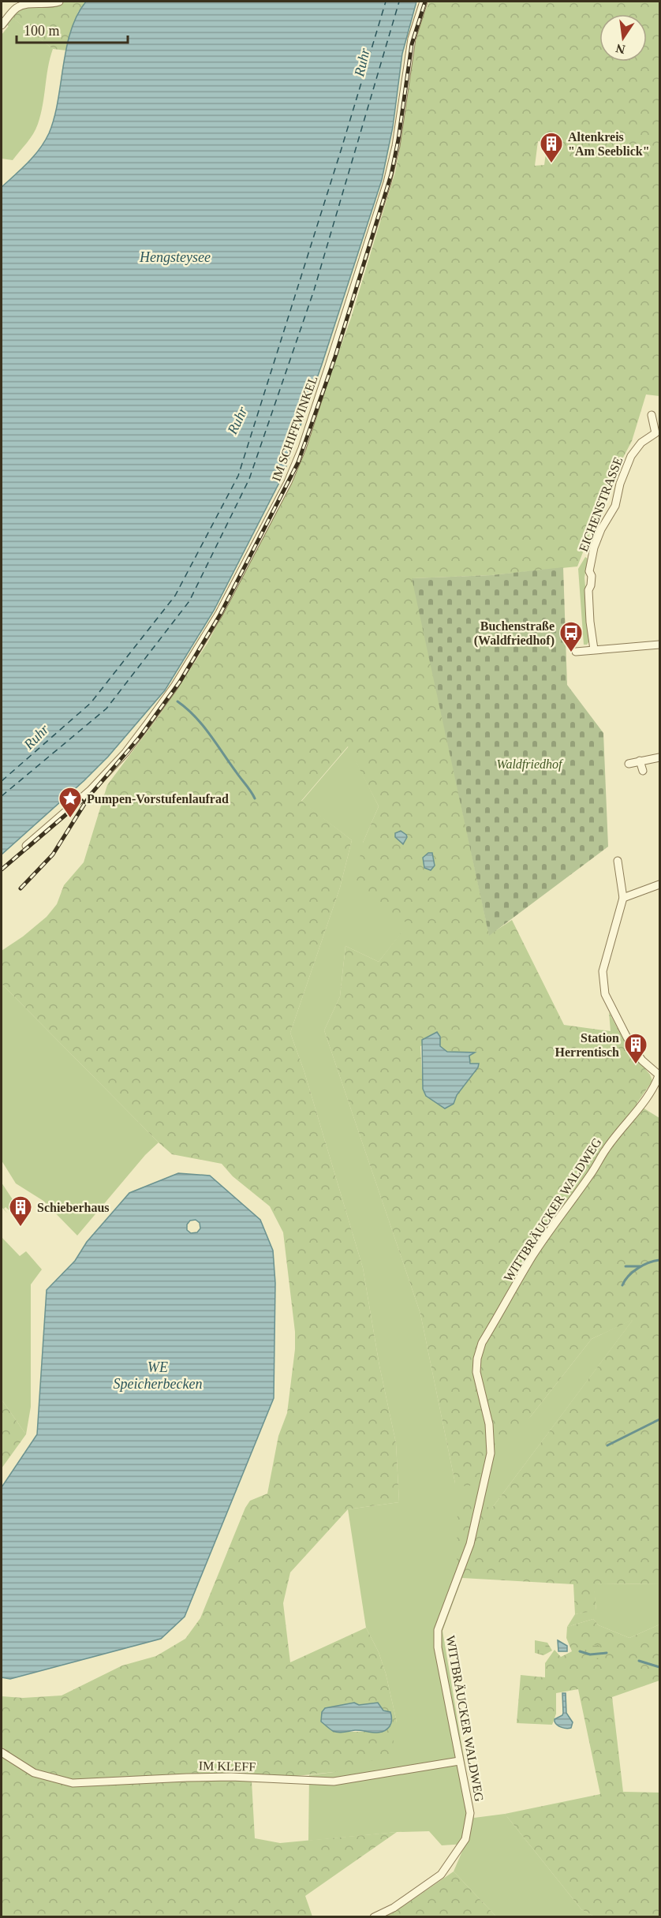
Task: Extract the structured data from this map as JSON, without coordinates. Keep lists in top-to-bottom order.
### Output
{
  "streets": {
    "street": [
      "IM SCHIFFWINKEL",
      "EICHENSTRASSE",
      "WITTBRÄUCKER WALDWEG",
      "IM KLEFF"
    ]
  },
  "crossings": [
    ["WITTBRÄUCKER WALDWEG", "IM KLEFF"]
  ],
  "water": ["Ruhr", "Hengsteysee", "WE Speicherbecken"],
  "parks": ["Waldfriedhof"],
  "places": {
    "building": ["Altenkreis \"Am Seeblick\"", "Station Herrentisch", "Schieberhaus"],
    "bus stop": ["Buchenstraße (Waldfriedhof)"],
    "place": ["Pumpen-Vorstufenlaufrad"]
  },
  "scale_bar": "100 m",
  "north": "bottom"
}
